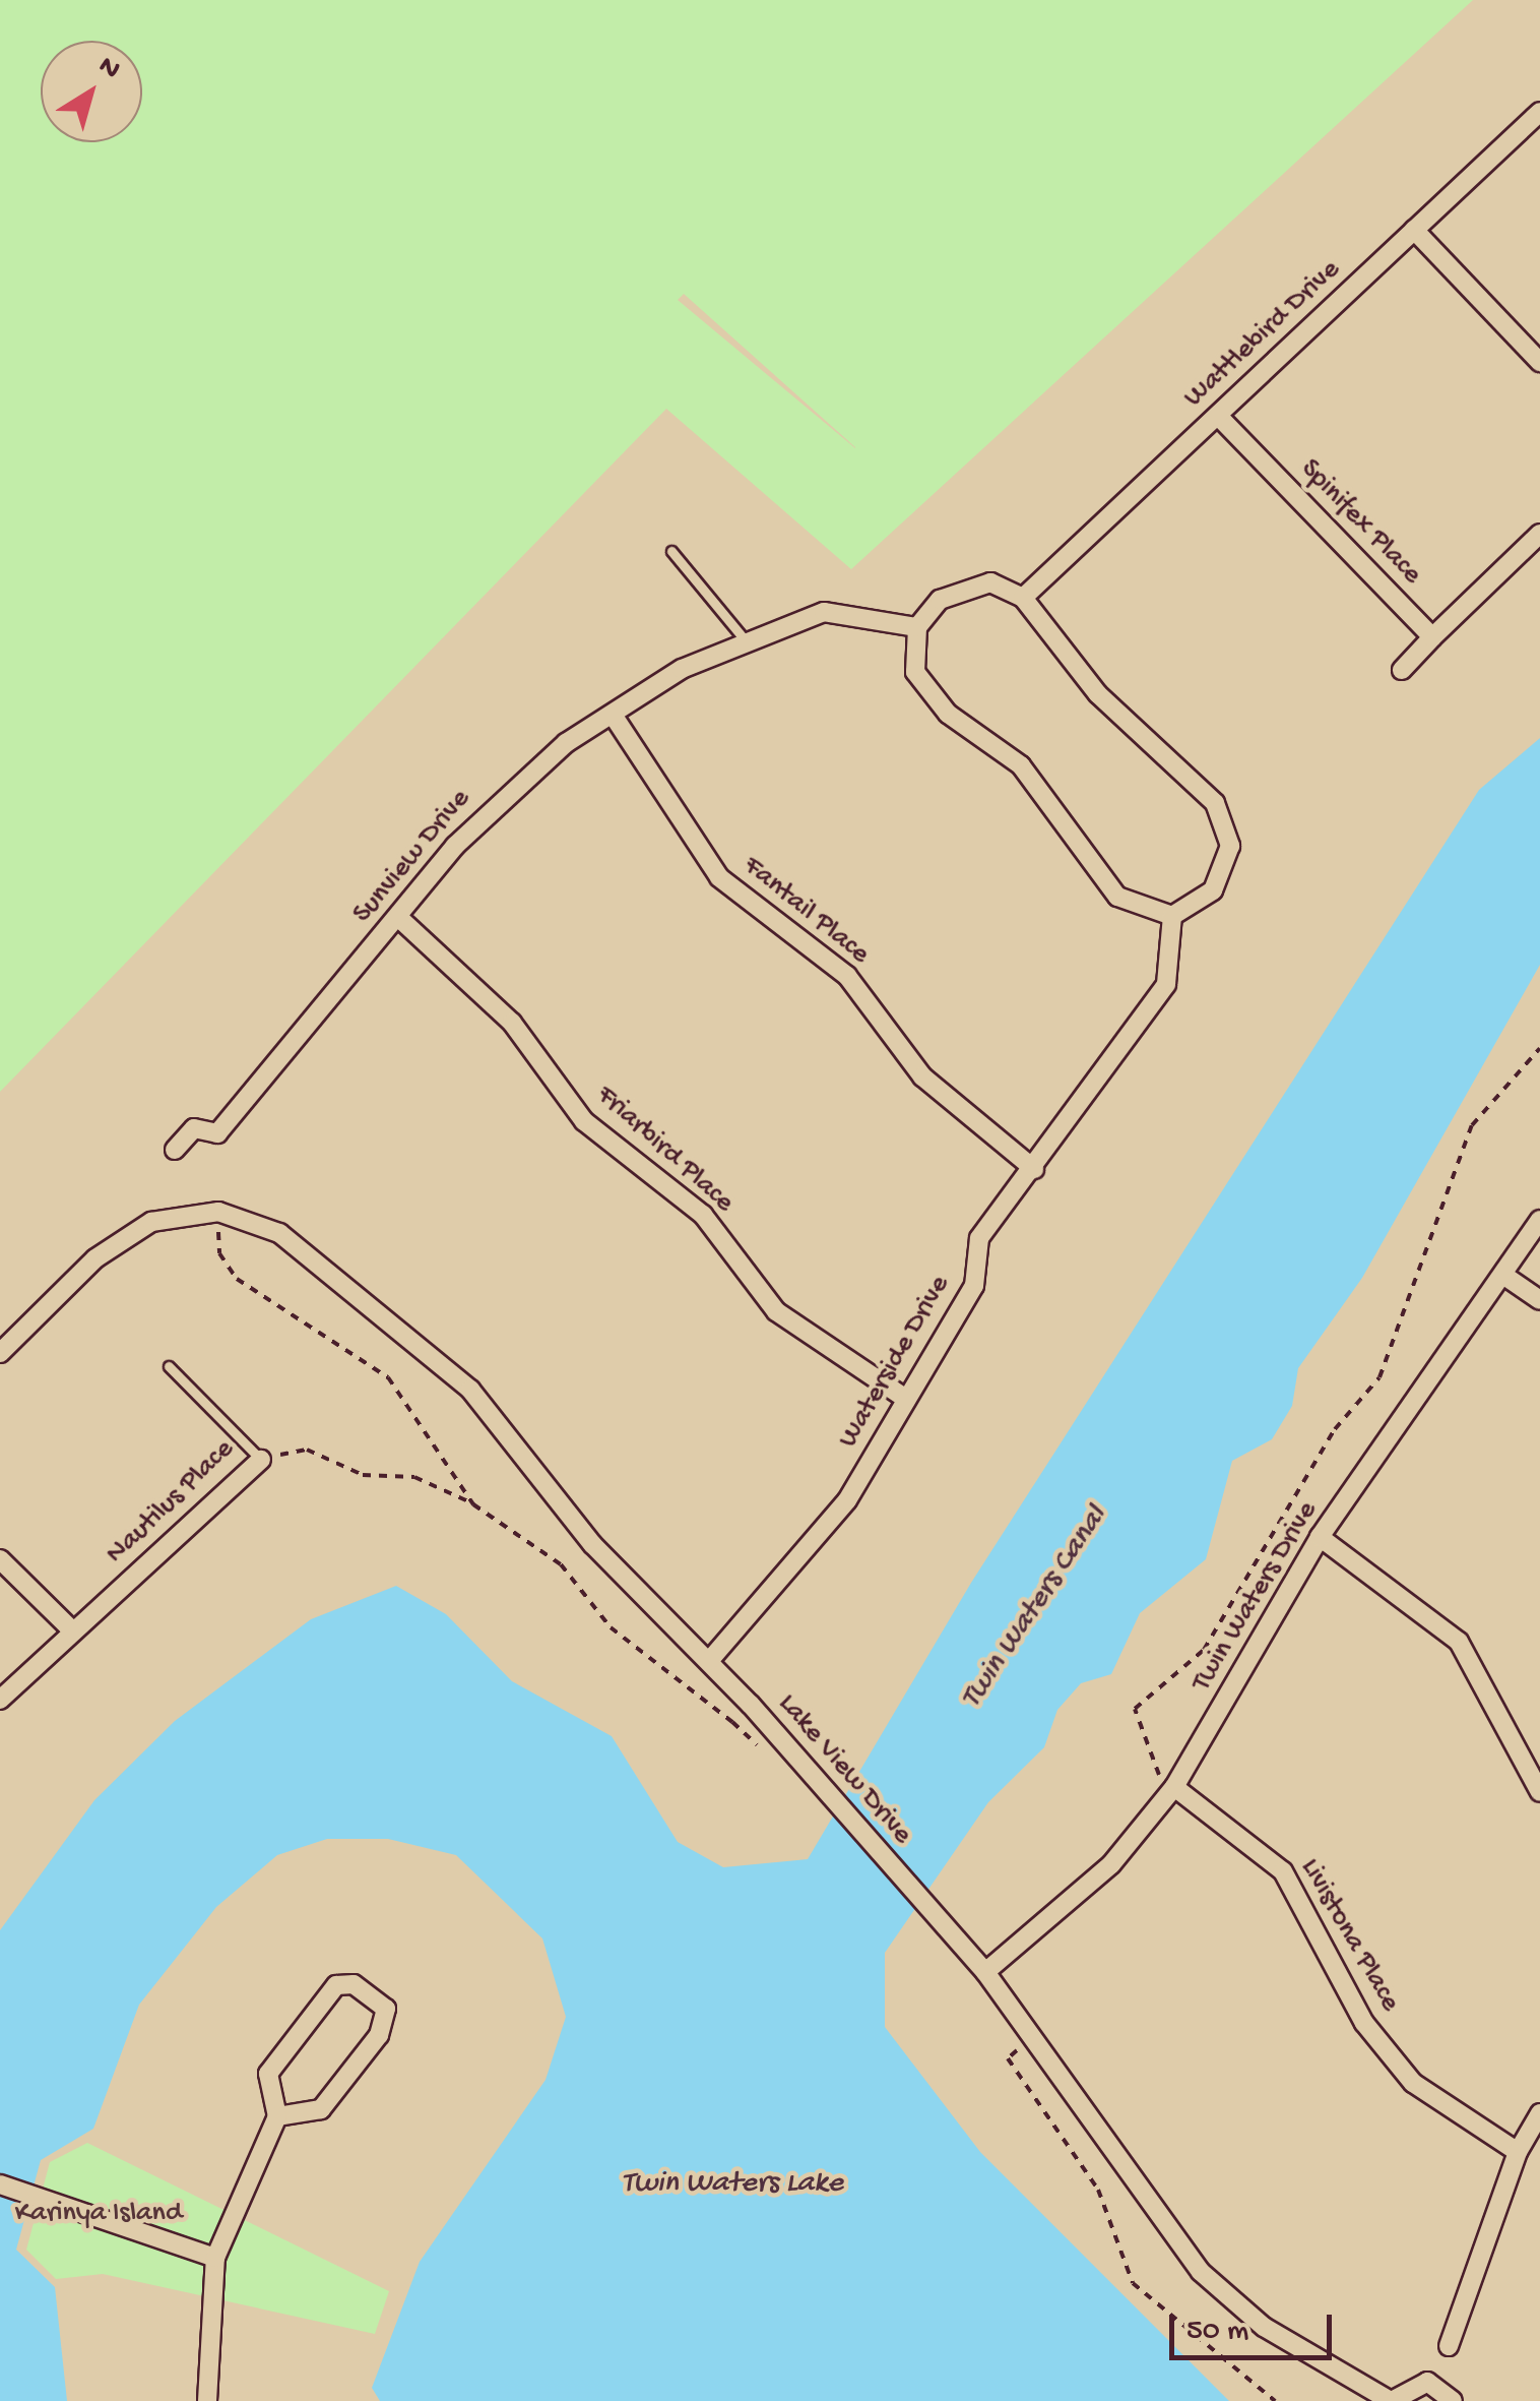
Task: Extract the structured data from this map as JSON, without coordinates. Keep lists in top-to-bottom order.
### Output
{
  "streets": {
    "street": [
      "Wattlebird Drive",
      "Spinifex Place",
      "Sunview Drive",
      "Fantail Place",
      "Friarbird Place",
      "Waterside Drive",
      "Nautilus Place",
      "Twin Waters Drive",
      "Lake View Drive",
      "Livistona Place"
    ]
  },
  "crossings": [
    ["Wattlebird Drive", "Spinifex Place"],
    ["Sunview Drive", "Fantail Place"],
    ["Sunview Drive", "Friarbird Place"],
    ["Fantail Place", "Waterside Drive"],
    ["Friarbird Place", "Waterside Drive"],
    ["Waterside Drive", "Lake View Drive"],
    ["Twin Waters Drive", "Lake View Drive"],
    ["Twin Waters Drive", "Livistona Place"]
  ],
  "water": ["Twin Waters Canal", "Twin Waters Lake"],
  "parks": ["Karinya Island"],
  "scale_bar": "50 m",
  "north": "top right"
}
